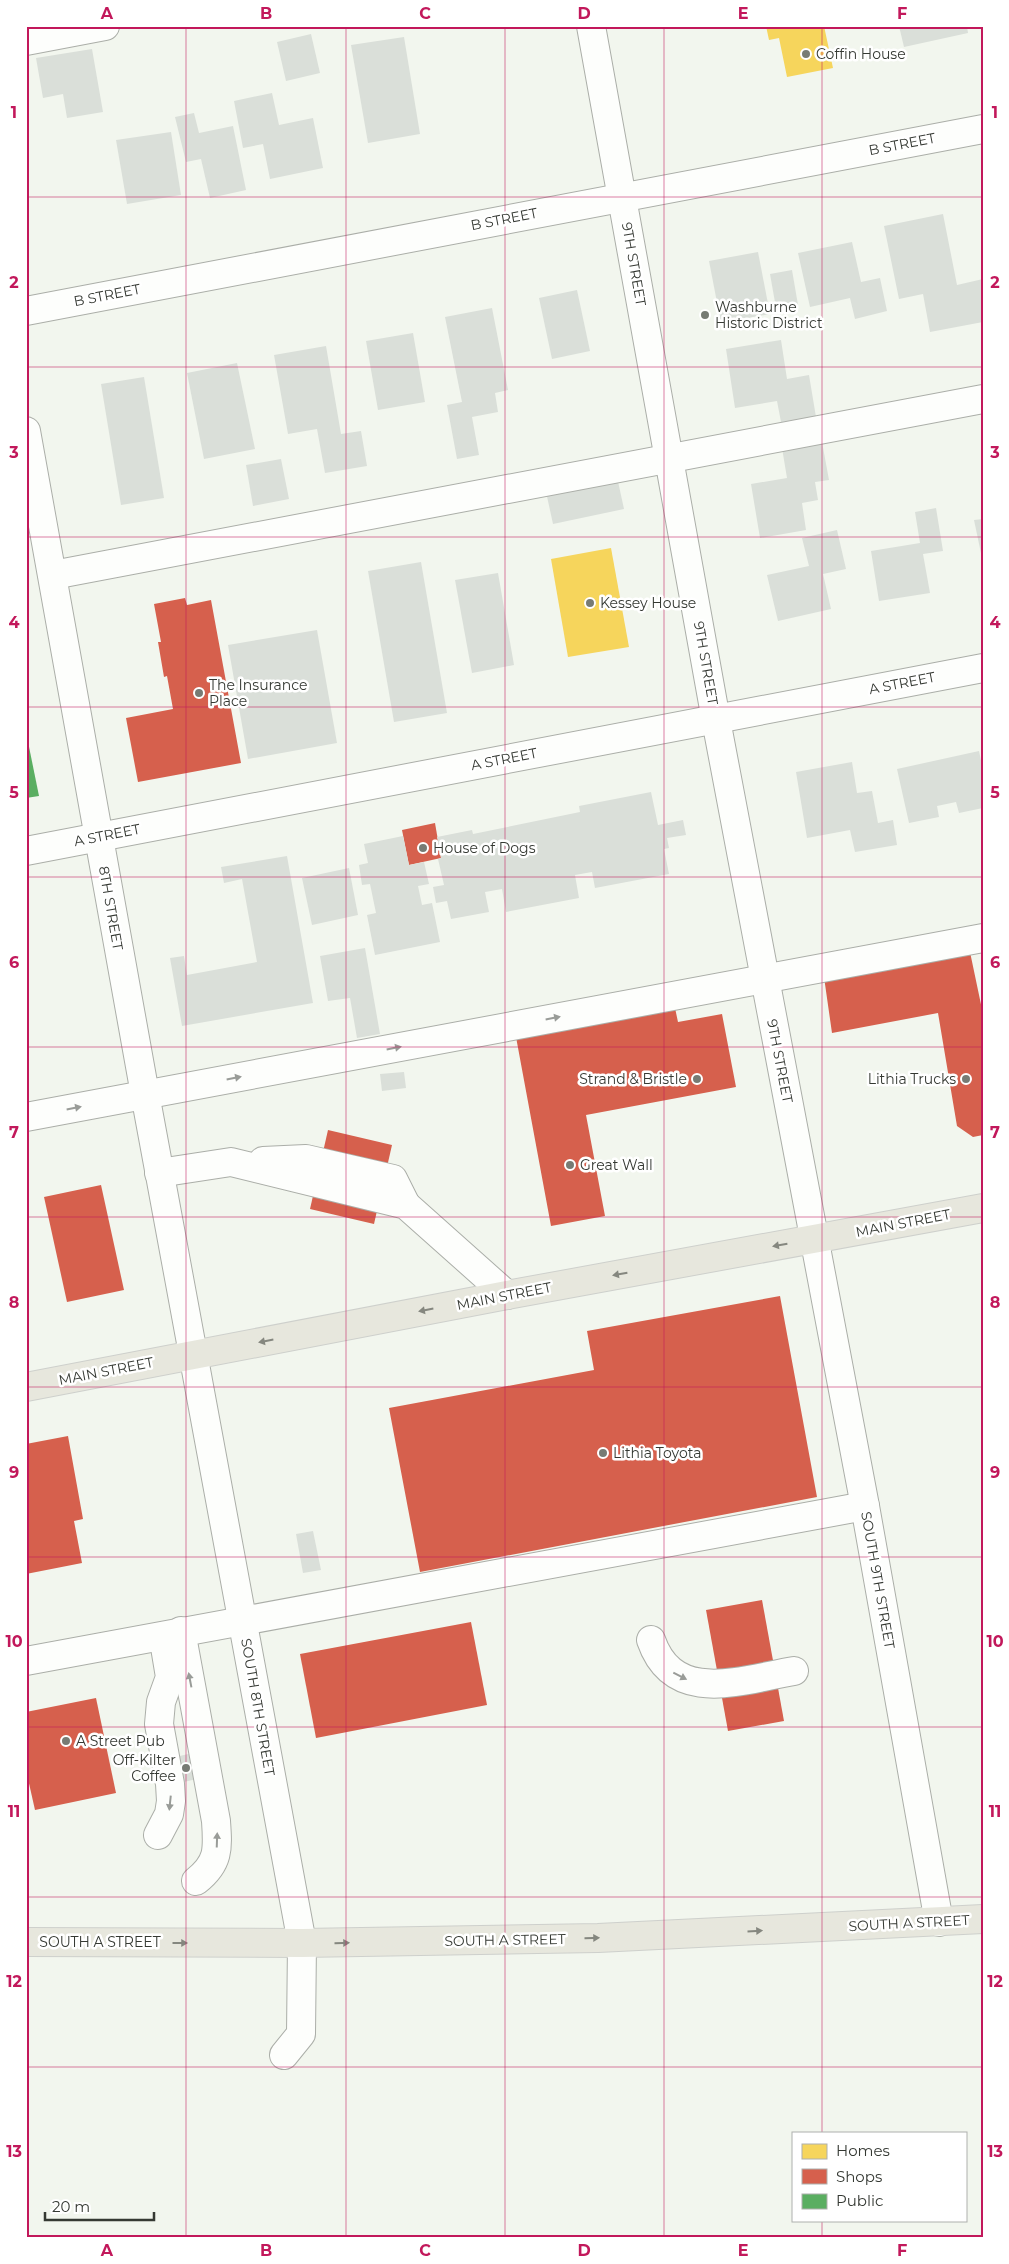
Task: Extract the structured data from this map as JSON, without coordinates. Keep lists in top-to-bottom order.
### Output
{
  "streets": {
    "main road": ["MAIN STREET", "SOUTH A STREET"],
    "street": [
      "B STREET",
      "9TH STREET",
      "A STREET",
      "8TH STREET",
      "SOUTH 9TH STREET",
      "SOUTH 8TH STREET"
    ]
  },
  "crossings": [
    ["B STREET", "9TH STREET"],
    ["9TH STREET", "A STREET"],
    ["9TH STREET", "MAIN STREET"],
    ["9TH STREET", "SOUTH 9TH STREET"],
    ["A STREET", "8TH STREET"],
    ["8TH STREET", "MAIN STREET"],
    ["8TH STREET", "SOUTH 8TH STREET"],
    ["MAIN STREET", "SOUTH 9TH STREET"],
    ["MAIN STREET", "SOUTH 8TH STREET"],
    ["SOUTH 9TH STREET", "SOUTH A STREET"],
    ["SOUTH 8TH STREET", "SOUTH A STREET"]
  ],
  "one_way": ["MAIN STREET", "SOUTH A STREET"],
  "places": [
    "Coffin House",
    "Washburne Historic District",
    "Kessey House",
    "The Insurance Place",
    "House of Dogs",
    "Strand & Bristle",
    "Lithia Trucks",
    "Great Wall",
    "Lithia Toyota",
    "A Street Pub",
    "Off-Kilter Coffee"
  ],
  "legend": ["Homes", "Shops", "Public"],
  "scale_bar": "20 m",
  "grid": {
    "columns": [
      "A",
      "B",
      "C",
      "D",
      "E",
      "F"
    ],
    "rows": [
      "1",
      "2",
      "3",
      "4",
      "5",
      "6",
      "7",
      "8",
      "9",
      "10",
      "11",
      "12",
      "13"
    ]
  }
}
